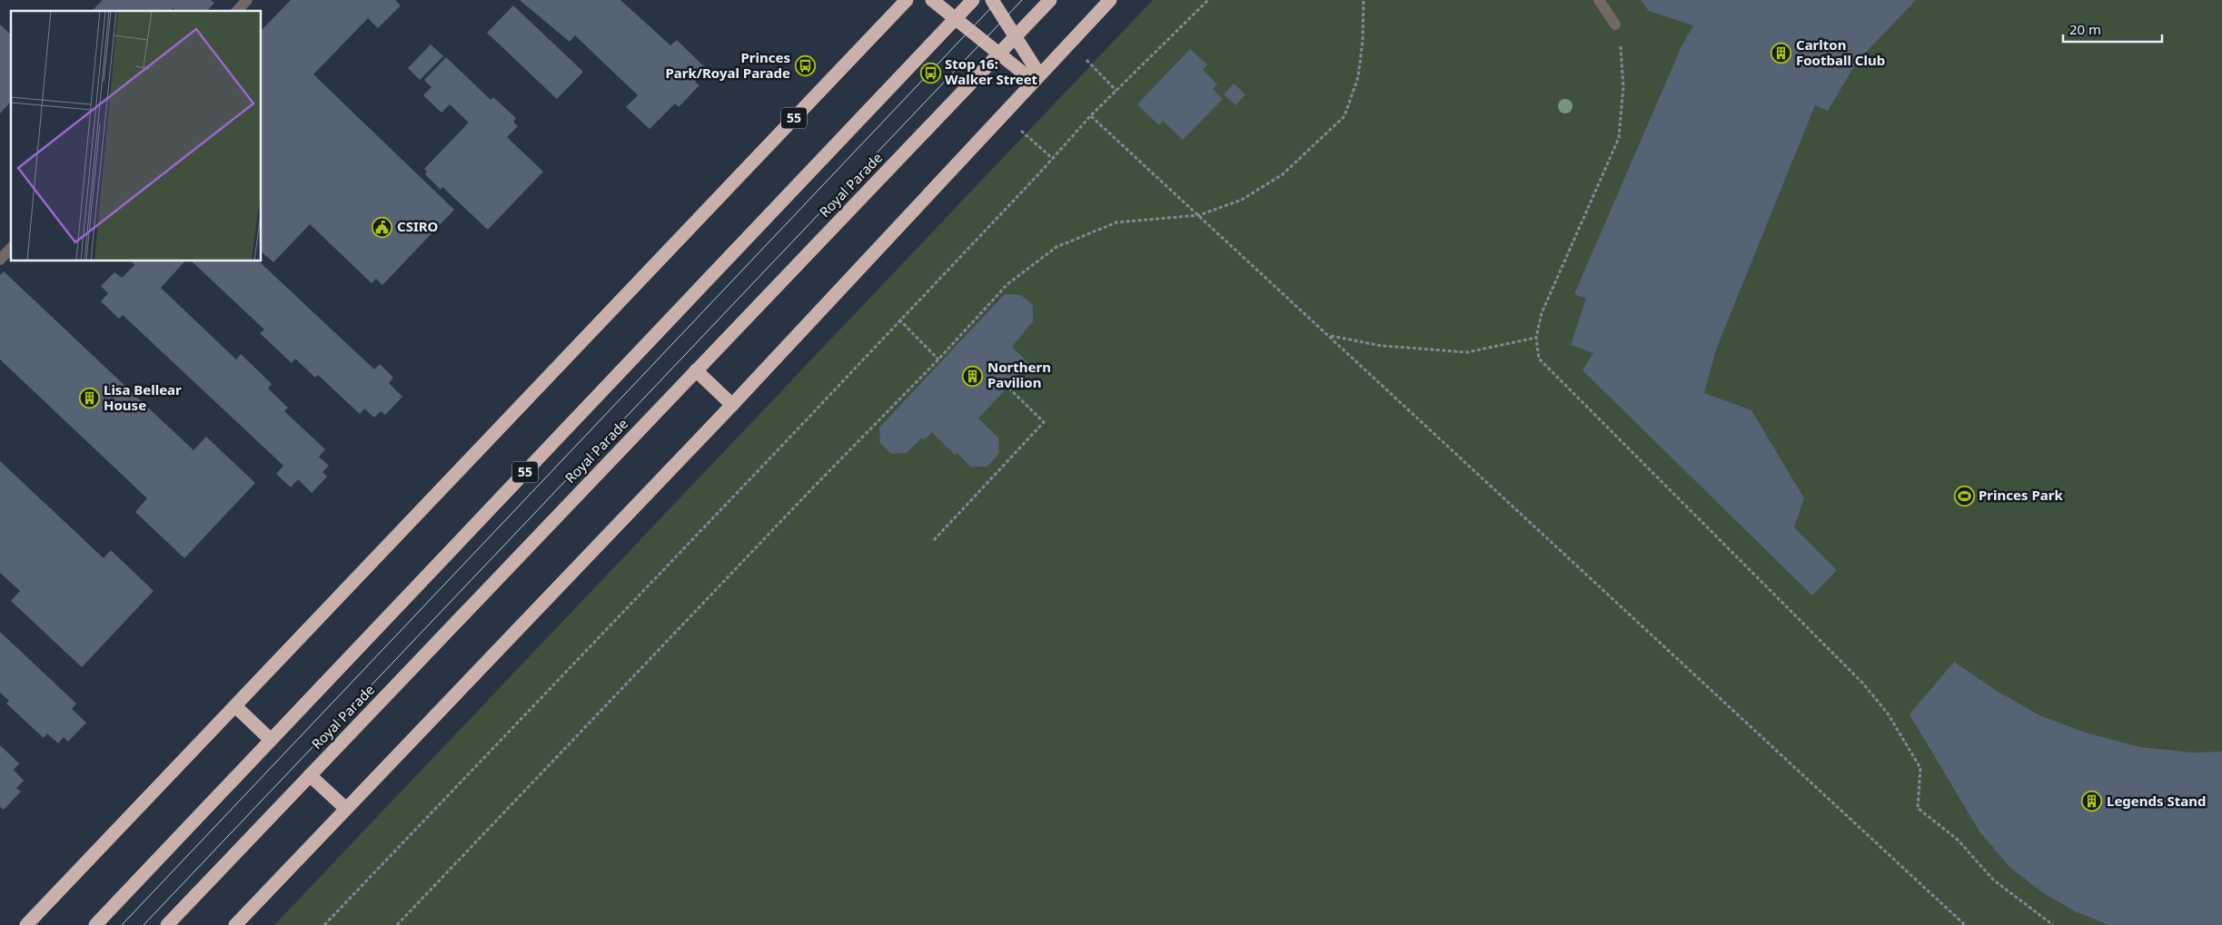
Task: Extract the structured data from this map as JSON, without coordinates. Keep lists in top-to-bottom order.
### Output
{
  "streets": {
    "highway": ["55", "Royal Parade"]
  },
  "places": {
    "building": [
      "Carlton Football Club",
      "Northern Pavilion",
      "Lisa Bellear House",
      "Legends Stand"
    ],
    "bus stop": ["Princes Park/Royal Parade", "Stop 16: Walker Street"],
    "public building": ["CSIRO"],
    "sports": ["Princes Park"]
  },
  "scale_bar": "20 m"
}
